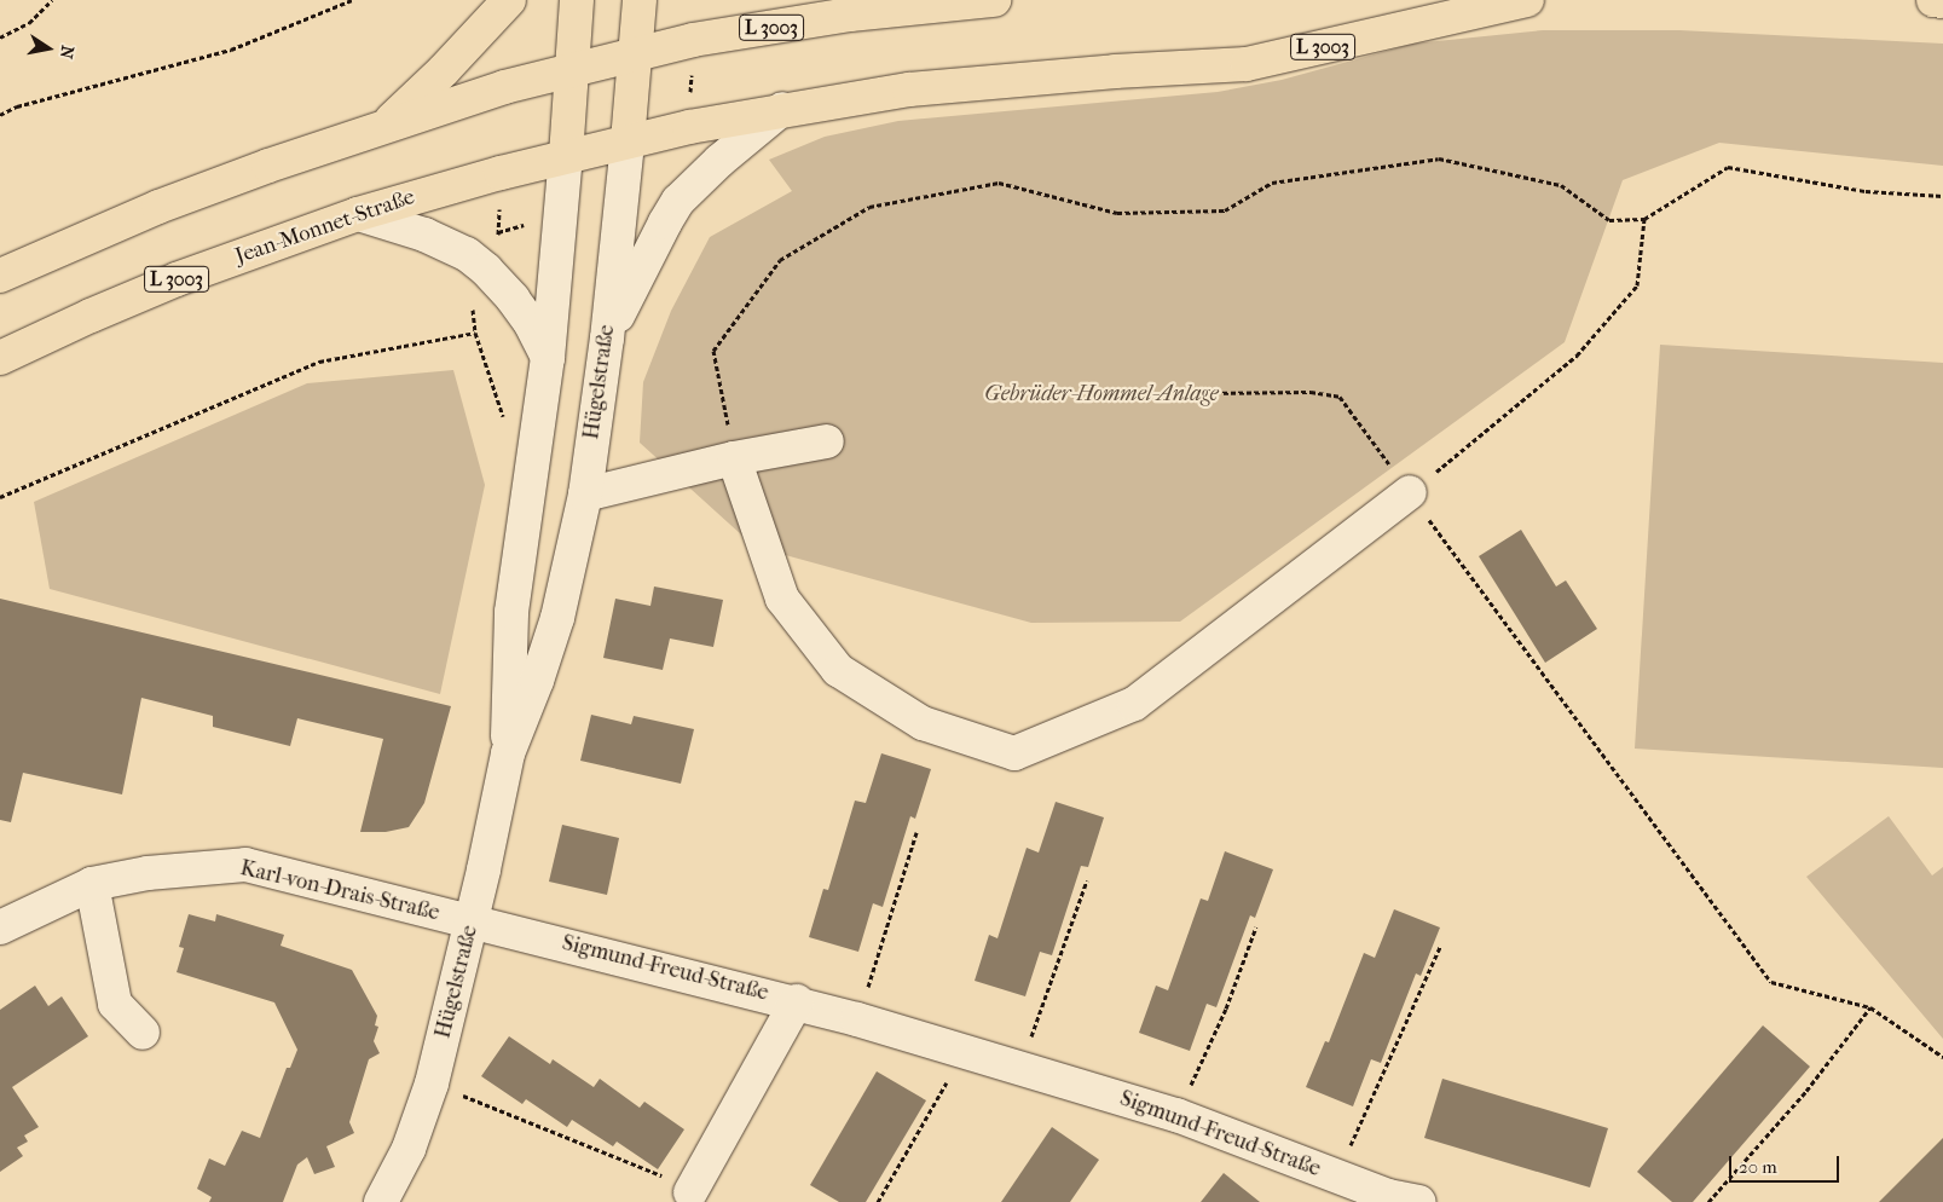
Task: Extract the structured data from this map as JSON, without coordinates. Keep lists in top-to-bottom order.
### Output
{
  "streets": {
    "main road": ["L 3003", "Jean-Monnet-Straße", "Hügelstraße"],
    "street": ["Karl-von-Drais-Straße", "Sigmund-Freud-Straße"]
  },
  "crossings": [
    ["L 3003", "Jean-Monnet-Straße"],
    ["L 3003", "Hügelstraße"],
    ["Jean-Monnet-Straße", "Hügelstraße"],
    ["Hügelstraße", "Karl-von-Drais-Straße"],
    ["Hügelstraße", "Sigmund-Freud-Straße"],
    ["Karl-von-Drais-Straße", "Sigmund-Freud-Straße"]
  ],
  "parks": ["Gebrüder-Hommel-Anlage"],
  "scale_bar": "20 m",
  "north": "right"
}
